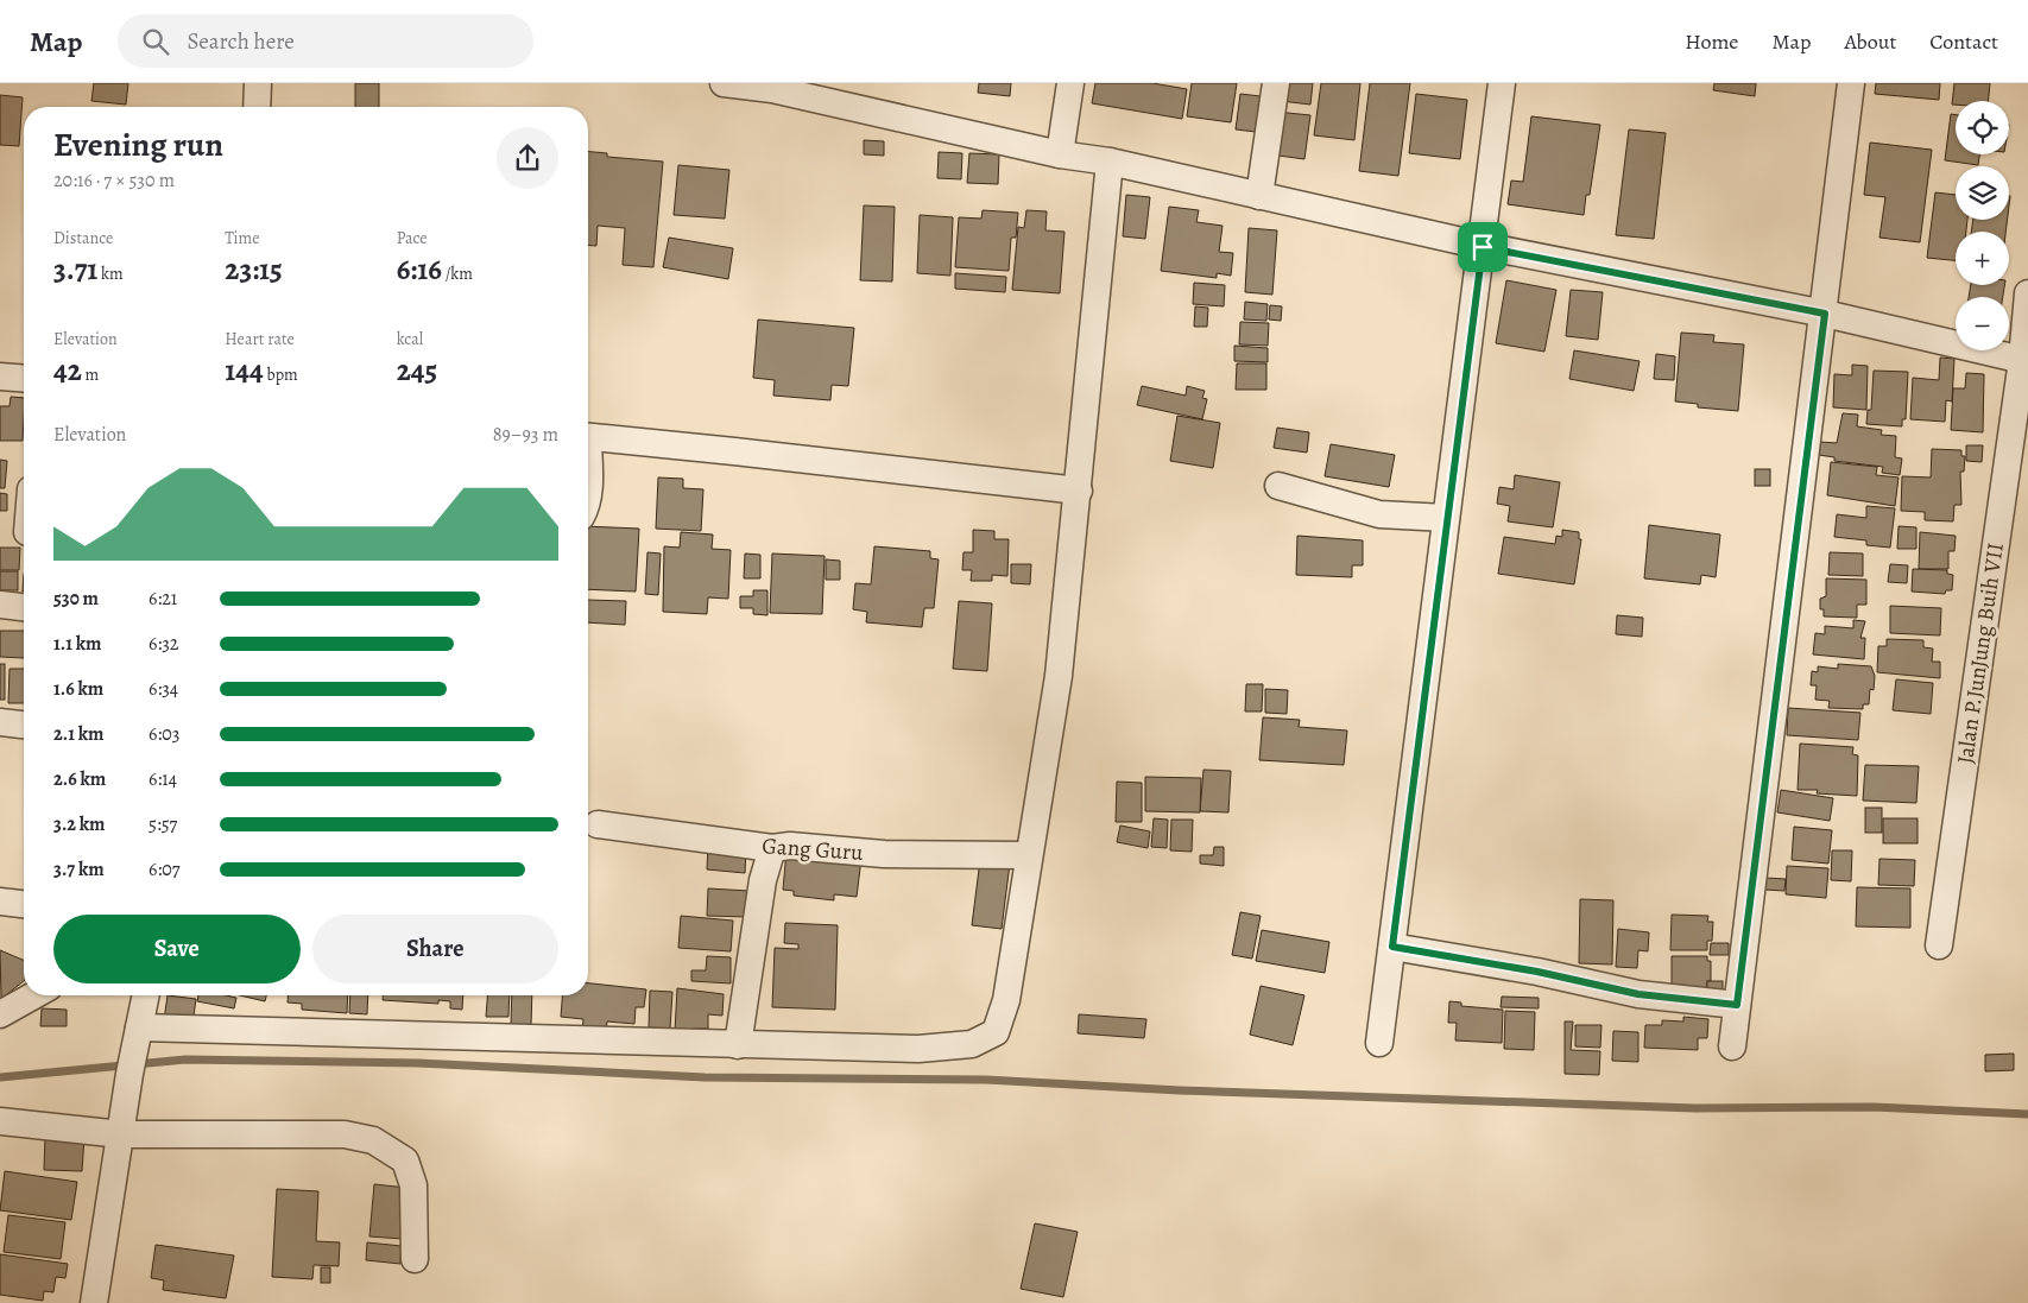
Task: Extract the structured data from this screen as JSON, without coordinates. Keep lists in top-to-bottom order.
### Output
{
  "streets": {
    "street": ["Jalan P.JunJung Buih VII", "Gang Guru"]
  },
  "page": {
    "header": "Map",
    "search": "Search here",
    "nav": [
      "Home",
      "Map",
      "About",
      "Contact"
    ],
    "map_buttons": ["+", "−"],
    "heading": ["Evening run", "20:16 · 7 × 530 m"],
    "stats": [
      ["Distance", "3.71 km"],
      ["Time", "23:15"],
      ["Pace", "6:16 /km"],
      ["Elevation", "42 m"],
      ["Heart rate", "144 bpm"],
      ["kcal", "245"]
    ],
    "chart": ["Elevation", "89–93 m"],
    "list": [
      {
        "name": "530 m",
        "note": "6:21"
      },
      {
        "name": "1.1 km",
        "note": "6:32"
      },
      {
        "name": "1.6 km",
        "note": "6:34"
      },
      {
        "name": "2.1 km",
        "note": "6:03"
      },
      {
        "name": "2.6 km",
        "note": "6:14"
      },
      {
        "name": "3.2 km",
        "note": "5:57"
      },
      {
        "name": "3.7 km",
        "note": "6:07"
      }
    ],
    "buttons": ["Save", "Share"]
  }
}
